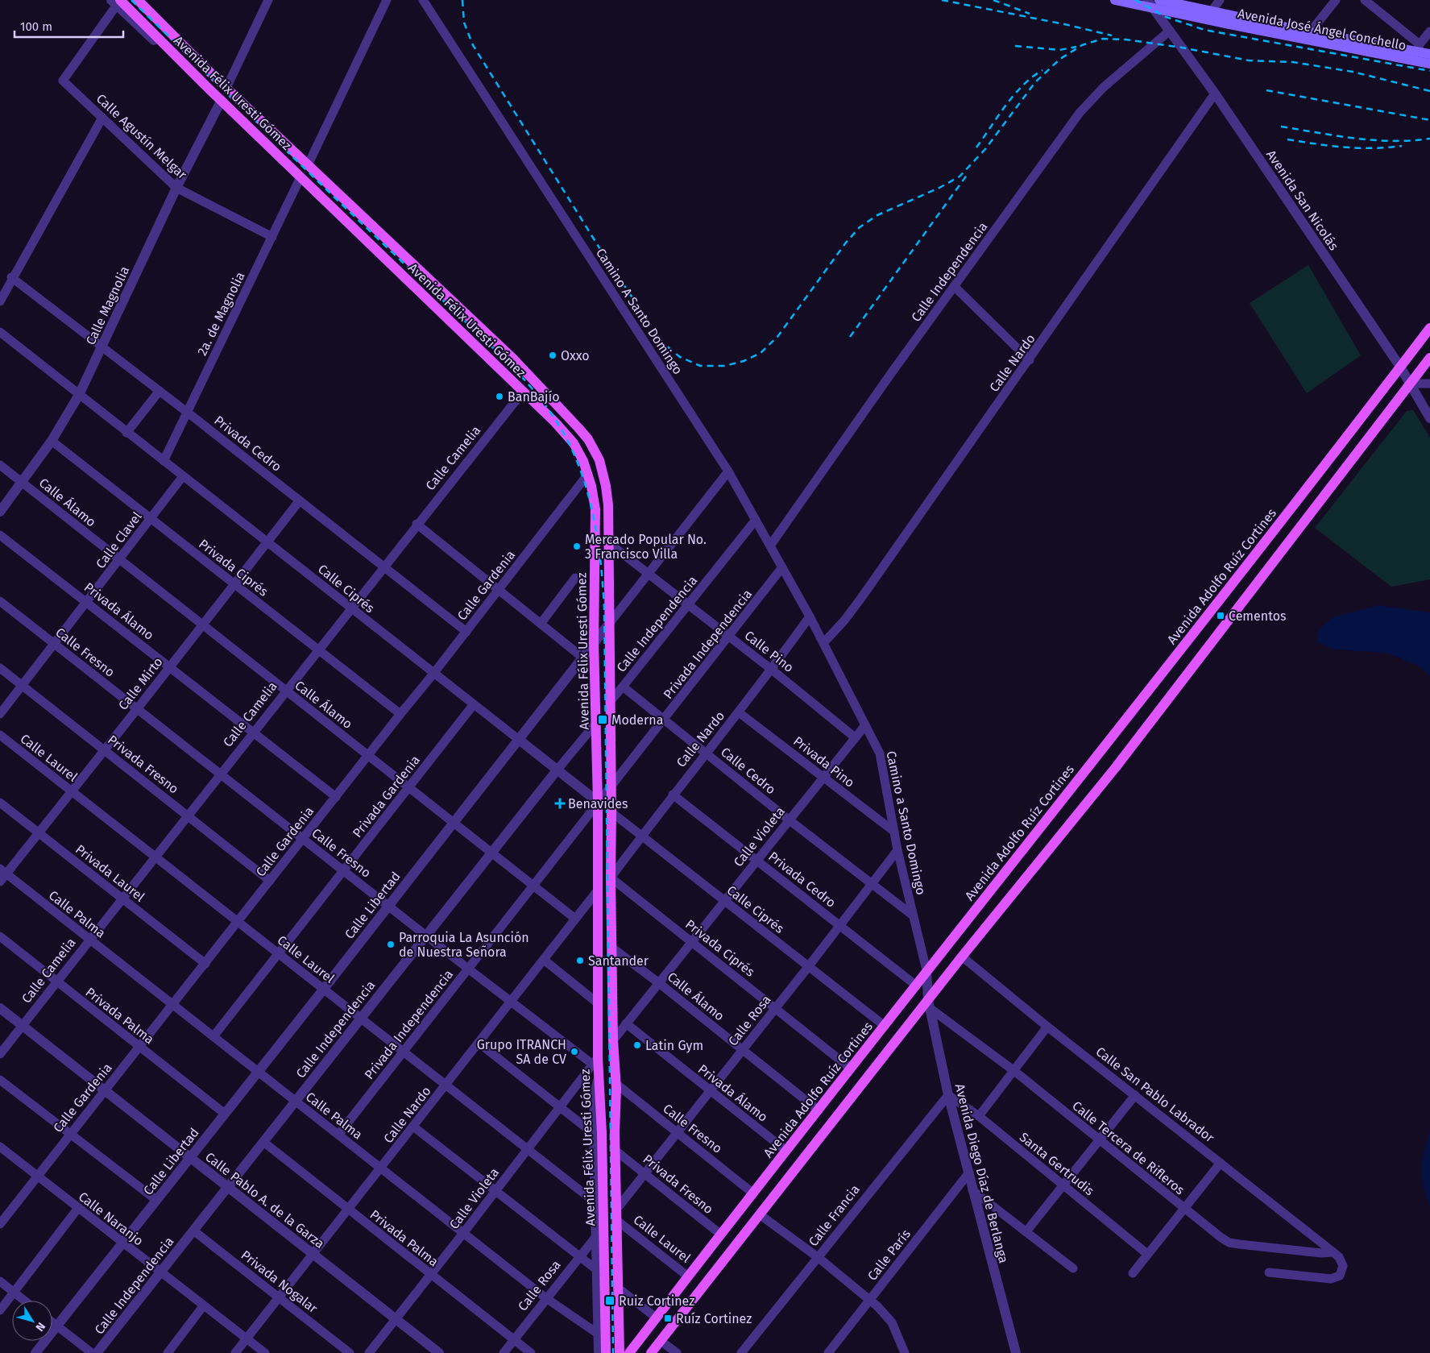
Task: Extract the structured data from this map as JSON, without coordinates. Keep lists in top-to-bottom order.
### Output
{
  "streets": {
    "main road": ["Avenida José Ángel Conchello", "Avenida Félix Uresti Gómez", "Avenida Adolfo Ruíz Cortines"],
    "street": [
      "Calle Agustín Melgar",
      "Avenida San Nicolás",
      "Calle Independencia",
      "Calle Magnolia",
      "Camino A Santo Domingo",
      "2a. de Magnolia",
      "Calle Nardo",
      "Privada Cedro",
      "Calle Camelia",
      "Calle Álamo",
      "Calle Clavel",
      "Privada Ciprés",
      "Calle Gardenia",
      "Calle Ciprés",
      "Privada Álamo",
      "Privada Independencia",
      "Calle Pino",
      "Calle Fresno",
      "Calle Mirto",
      "Calle Laurel",
      "Privada Pino",
      "Privada Fresno",
      "Calle Cedro",
      "Privada Gardenia",
      "Camino a Santo Domingo",
      "Calle Violeta",
      "Privada Laurel",
      "Calle Libertad",
      "Calle Palma",
      "Privada Palma",
      "Calle Rosa",
      "Calle San Pablo Labrador",
      "Calle Tercera de Rifleros",
      "Santa Gertrudis",
      "Avenida Diego Díaz de Berlanga",
      "Calle Pablo A. de la Garza",
      "Calle Francia",
      "Calle Naranjo",
      "Calle París",
      "Privada Nogalar"
    ]
  },
  "crossings": [
    ["Avenida José Ángel Conchello", "Avenida San Nicolás"],
    ["Avenida Félix Uresti Gómez", "Calle Agustín Melgar"],
    ["Avenida Félix Uresti Gómez", "Calle Independencia"],
    ["Avenida Félix Uresti Gómez", "Calle Magnolia"],
    ["Avenida Félix Uresti Gómez", "2a. de Magnolia"],
    ["Avenida Félix Uresti Gómez", "Calle Nardo"],
    ["Avenida Félix Uresti Gómez", "Calle Camelia"],
    ["Avenida Félix Uresti Gómez", "Calle Álamo"],
    ["Avenida Félix Uresti Gómez", "Privada Ciprés"],
    ["Avenida Félix Uresti Gómez", "Calle Gardenia"],
    ["Avenida Félix Uresti Gómez", "Calle Ciprés"],
    ["Avenida Félix Uresti Gómez", "Privada Independencia"],
    ["Avenida Félix Uresti Gómez", "Calle Pino"],
    ["Avenida Félix Uresti Gómez", "Calle Fresno"],
    ["Avenida Félix Uresti Gómez", "Calle Violeta"],
    ["Avenida Félix Uresti Gómez", "Calle Libertad"],
    ["Calle Agustín Melgar", "Calle Magnolia"],
    ["Calle Agustín Melgar", "2a. de Magnolia"],
    ["Avenida San Nicolás", "Calle Independencia"],
    ["Avenida San Nicolás", "Calle Nardo"],
    ["Avenida San Nicolás", "Avenida Adolfo Ruíz Cortines"],
    ["Calle Independencia", "Camino A Santo Domingo"],
    ["Calle Independencia", "Calle Álamo"],
    ["Calle Independencia", "Calle Ciprés"],
    ["Calle Independencia", "Calle Pino"],
    ["Calle Independencia", "Calle Fresno"],
    ["Calle Independencia", "Calle Laurel"],
    ["Calle Independencia", "Calle Cedro"],
    ["Calle Independencia", "Calle Palma"],
    ["Calle Independencia", "Privada Palma"],
    ["Calle Independencia", "Calle Pablo A. de la Garza"],
    ["Calle Independencia", "Calle Naranjo"],
    ["Calle Independencia", "Privada Nogalar"],
    ["Calle Magnolia", "Privada Cedro"],
    ["Calle Magnolia", "Calle Álamo"],
    ["Calle Magnolia", "Privada Ciprés"],
    ["Calle Magnolia", "Calle Ciprés"],
    ["Camino A Santo Domingo", "Calle Nardo"],
    ["Camino A Santo Domingo", "Privada Independencia"],
    ["Camino A Santo Domingo", "Camino a Santo Domingo"],
    ["Camino A Santo Domingo", "Calle Libertad"],
    ["2a. de Magnolia", "Privada Cedro"],
    ["2a. de Magnolia", "Calle Ciprés"],
    ["Calle Nardo", "Privada Cedro"],
    ["Calle Nardo", "Calle Álamo"],
    ["Calle Nardo", "Privada Ciprés"],
    ["Calle Nardo", "Calle Ciprés"],
    ["Calle Nardo", "Calle Pino"],
    ["Calle Nardo", "Calle Fresno"],
    ["Calle Nardo", "Calle Laurel"],
    ["Calle Nardo", "Privada Pino"],
    ["Calle Nardo", "Calle Cedro"],
    ["Calle Nardo", "Camino a Santo Domingo"],
    ["Calle Nardo", "Calle Palma"],
    ["Calle Nardo", "Privada Palma"],
    ["Calle Nardo", "Calle Pablo A. de la Garza"],
    ["Calle Nardo", "Calle Naranjo"],
    ["Calle Nardo", "Privada Nogalar"],
    ["Privada Cedro", "Calle Camelia"],
    ["Privada Cedro", "Avenida Adolfo Ruíz Cortines"],
    ["Privada Cedro", "Calle Gardenia"],
    ["Privada Cedro", "Calle Mirto"],
    ["Privada Cedro", "Calle Violeta"],
    ["Privada Cedro", "Calle Rosa"],
    ["Privada Cedro", "Avenida Diego Díaz de Berlanga"],
    ["Calle Camelia", "Calle Álamo"],
    ["Calle Camelia", "Privada Ciprés"],
    ["Calle Camelia", "Calle Ciprés"],
    ["Calle Camelia", "Privada Álamo"],
    ["Calle Camelia", "Calle Fresno"],
    ["Calle Camelia", "Calle Laurel"],
    ["Calle Camelia", "Privada Fresno"],
    ["Calle Camelia", "Privada Laurel"],
    ["Calle Camelia", "Calle Palma"],
    ["Calle Camelia", "Privada Palma"],
    ["Calle Camelia", "Calle Pablo A. de la Garza"],
    ["Calle Álamo", "Calle Clavel"],
    ["Calle Álamo", "Avenida Adolfo Ruíz Cortines"],
    ["Calle Álamo", "Calle Gardenia"],
    ["Calle Álamo", "Privada Independencia"],
    ["Calle Álamo", "Calle Mirto"],
    ["Calle Álamo", "Privada Gardenia"],
    ["Calle Álamo", "Calle Violeta"],
    ["Calle Álamo", "Calle Libertad"],
    ["Calle Álamo", "Calle Rosa"],
    ["Calle Clavel", "Privada Ciprés"],
    ["Calle Clavel", "Calle Ciprés"],
    ["Calle Clavel", "Privada Álamo"],
    ["Calle Clavel", "Calle Fresno"],
    ["Calle Clavel", "Privada Fresno"],
    ["Privada Ciprés", "Avenida Adolfo Ruíz Cortines"],
    ["Privada Ciprés", "Calle Gardenia"],
    ["Privada Ciprés", "Calle Mirto"],
    ["Privada Ciprés", "Calle Violeta"],
    ["Privada Ciprés", "Calle Rosa"],
    ["Avenida Adolfo Ruíz Cortines", "Calle Ciprés"],
    ["Avenida Adolfo Ruíz Cortines", "Privada Álamo"],
    ["Avenida Adolfo Ruíz Cortines", "Calle Fresno"],
    ["Avenida Adolfo Ruíz Cortines", "Calle Laurel"],
    ["Avenida Adolfo Ruíz Cortines", "Privada Fresno"],
    ["Avenida Adolfo Ruíz Cortines", "Camino a Santo Domingo"],
    ["Avenida Adolfo Ruíz Cortines", "Avenida Diego Díaz de Berlanga"],
    ["Calle Gardenia", "Calle Ciprés"],
    ["Calle Gardenia", "Privada Álamo"],
    ["Calle Gardenia", "Calle Fresno"],
    ["Calle Gardenia", "Calle Laurel"],
    ["Calle Gardenia", "Privada Fresno"],
    ["Calle Gardenia", "Privada Laurel"],
    ["Calle Gardenia", "Calle Palma"],
    ["Calle Gardenia", "Privada Palma"],
    ["Calle Gardenia", "Calle Pablo A. de la Garza"],
    ["Calle Gardenia", "Calle Naranjo"],
    ["Calle Ciprés", "Privada Independencia"],
    ["Calle Ciprés", "Calle Mirto"],
    ["Calle Ciprés", "Privada Gardenia"],
    ["Calle Ciprés", "Calle Violeta"],
    ["Calle Ciprés", "Calle Libertad"],
    ["Calle Ciprés", "Calle Rosa"],
    ["Privada Álamo", "Calle Mirto"],
    ["Privada Álamo", "Calle Violeta"],
    ["Privada Álamo", "Calle Rosa"],
    ["Privada Independencia", "Calle Pino"],
    ["Privada Independencia", "Calle Fresno"],
    ["Privada Independencia", "Calle Laurel"],
    ["Privada Independencia", "Calle Cedro"],
    ["Privada Independencia", "Calle Palma"],
    ["Calle Pino", "Calle Violeta"],
    ["Calle Pino", "Calle Libertad"],
    ["Calle Fresno", "Calle Mirto"],
    ["Calle Fresno", "Privada Gardenia"],
    ["Calle Fresno", "Calle Violeta"],
    ["Calle Fresno", "Calle Libertad"],
    ["Calle Fresno", "Calle Rosa"],
    ["Calle Mirto", "Calle Laurel"],
    ["Calle Mirto", "Privada Fresno"],
    ["Calle Mirto", "Privada Laurel"],
    ["Calle Mirto", "Calle Palma"],
    ["Calle Laurel", "Privada Gardenia"],
    ["Calle Laurel", "Calle Violeta"],
    ["Calle Laurel", "Calle Libertad"],
    ["Privada Pino", "Camino a Santo Domingo"],
    ["Privada Pino", "Calle Violeta"],
    ["Privada Fresno", "Calle Rosa"],
    ["Calle Cedro", "Camino a Santo Domingo"],
    ["Calle Cedro", "Calle Violeta"],
    ["Calle Cedro", "Calle Rosa"],
    ["Privada Gardenia", "Calle Palma"],
    ["Camino a Santo Domingo", "Calle Violeta"],
    ["Camino a Santo Domingo", "Calle Rosa"],
    ["Camino a Santo Domingo", "Avenida Diego Díaz de Berlanga"],
    ["Calle Violeta", "Calle Palma"],
    ["Calle Violeta", "Privada Palma"],
    ["Calle Violeta", "Calle Pablo A. de la Garza"],
    ["Calle Libertad", "Calle Palma"],
    ["Calle Libertad", "Privada Palma"],
    ["Calle Libertad", "Calle Pablo A. de la Garza"],
    ["Calle Libertad", "Calle Naranjo"],
    ["Calle Palma", "Calle Rosa"],
    ["Privada Palma", "Calle Rosa"],
    ["Calle San Pablo Labrador", "Calle Tercera de Rifleros"],
    ["Calle Tercera de Rifleros", "Avenida Diego Díaz de Berlanga"],
    ["Santa Gertrudis", "Avenida Diego Díaz de Berlanga"],
    ["Santa Gertrudis", "Calle Francia"],
    ["Avenida Diego Díaz de Berlanga", "Calle Francia"],
    ["Avenida Diego Díaz de Berlanga", "Calle París"]
  ],
  "places": {
    "other": [
      "Oxxo",
      "BanBajío",
      "Mercado Popular No. 3 Francisco Villa",
      "Parroquia La Asunción de Nuestra Señora",
      "Santander",
      "Latin Gym",
      "Grupo ITRANCH SA de CV"
    ],
    "transit": [
      "Cementos",
      "Moderna",
      "Ruiz Cortinez",
      "Ruíz Cortinez"
    ],
    "health": ["Benavides"]
  },
  "scale_bar": "100 m",
  "north": "bottom right"
}
